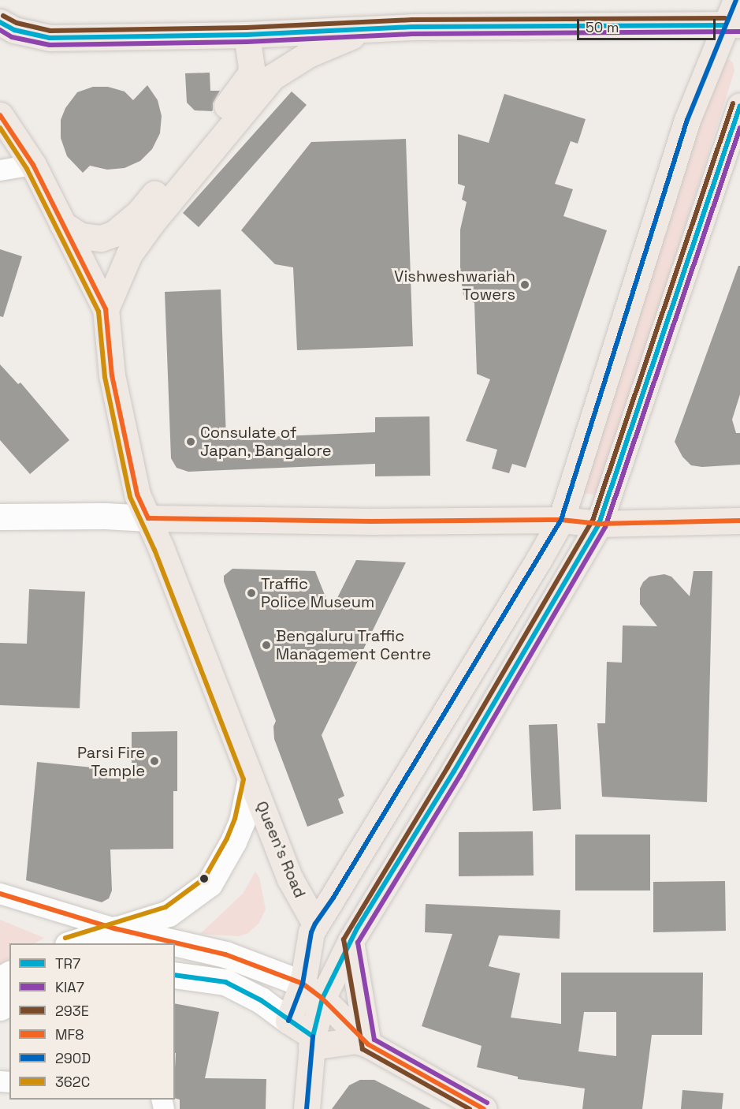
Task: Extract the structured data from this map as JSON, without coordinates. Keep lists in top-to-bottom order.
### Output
{
  "streets": {
    "main road": ["Queen's Road"]
  },
  "places": [
    "Vishweshwariah Towers",
    "Consulate of Japan, Bangalore",
    "Traffic Police Museum",
    "Bengaluru Traffic Management Centre",
    "Parsi Fire Temple"
  ],
  "lines": [
    "transit line 290D",
    "transit line 293E",
    "transit line TR7",
    "transit line KIA7",
    "transit line MF8",
    "transit line 362C"
  ],
  "legend": [
    "TR7",
    "KIA7",
    "293E",
    "MF8",
    "290D",
    "362C"
  ],
  "scale_bar": "50 m"
}
